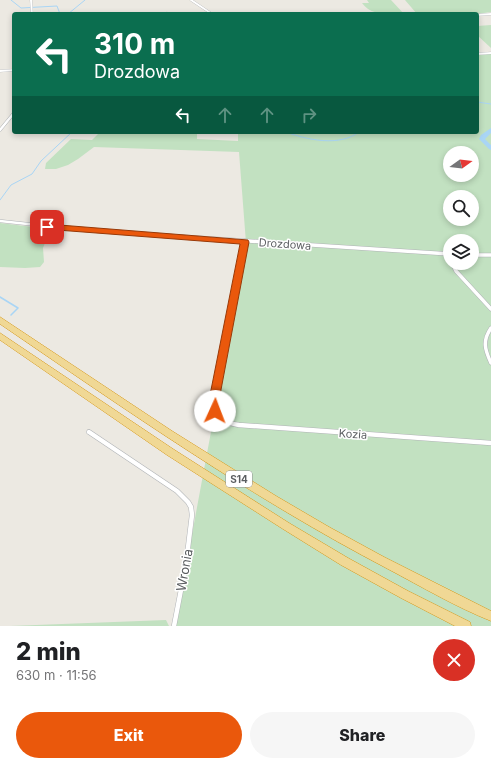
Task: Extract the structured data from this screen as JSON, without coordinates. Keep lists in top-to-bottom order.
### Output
{
  "streets": {
    "highway": ["S14"],
    "street": ["Drozdowa", "Kozia", "Wronia"]
  },
  "crossings": [
    ["Drozdowa", "Kozia"]
  ],
  "north": "right",
  "page": {
    "turn": ["310 m", "Drozdowa"],
    "heading": ["2 min", "630 m · 11:56"],
    "buttons": ["Exit", "Share"]
  }
}
